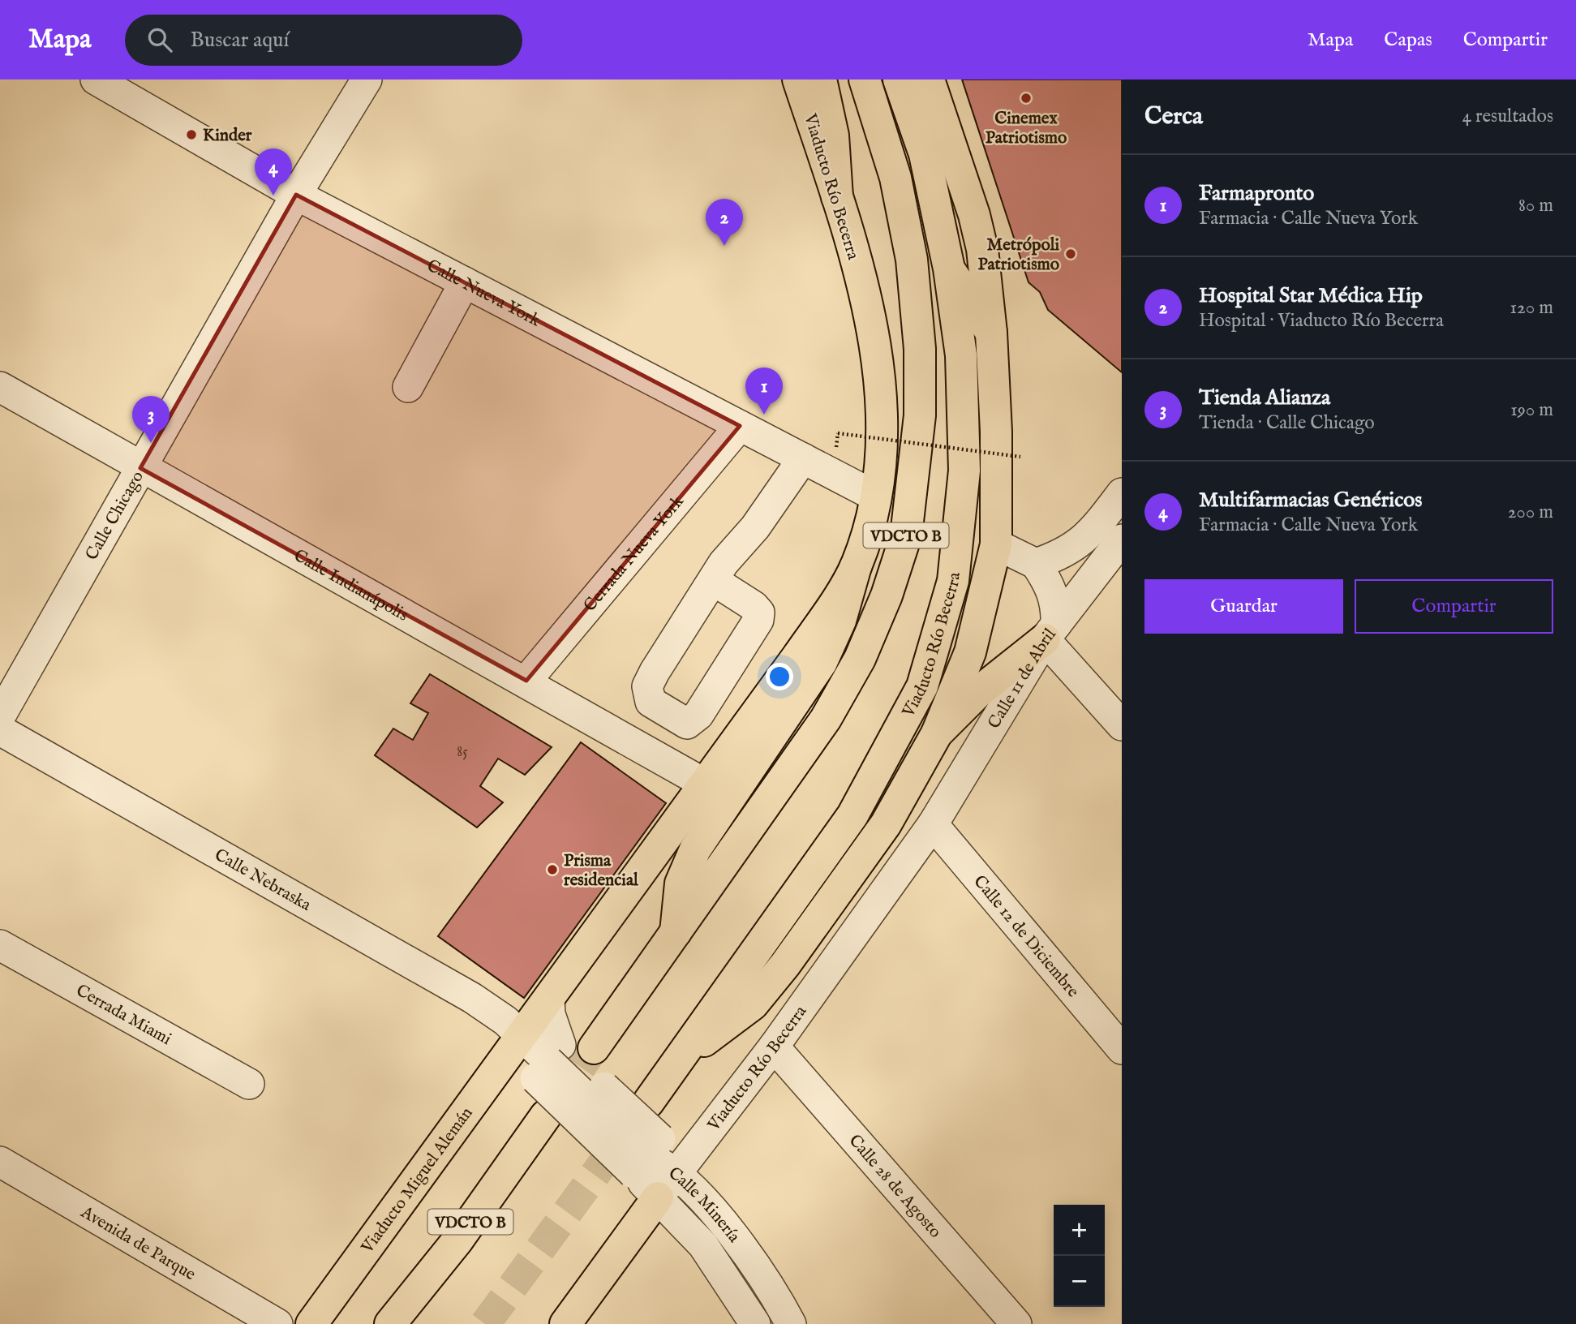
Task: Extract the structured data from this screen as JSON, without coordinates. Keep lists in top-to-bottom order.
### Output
{
  "streets": {
    "main road": ["Viaducto Río Becerra", "VDCTO B", "Viaducto Miguel Alemán"],
    "street": [
      "Calle Nueva York",
      "Calle Chicago",
      "Cerrada Nueva York",
      "Calle Indianápolis",
      "Calle 11 de Abril",
      "Calle Nebraska",
      "Calle 12 de Diciembre",
      "Cerrada Miami",
      "Calle 28 de Agosto",
      "Calle Minería",
      "Avenida de Parque"
    ]
  },
  "crossings": [
    ["Viaducto Río Becerra", "Calle Nueva York"],
    ["Viaducto Río Becerra", "Calle Indianápolis"],
    ["Viaducto Río Becerra", "Calle 11 de Abril"],
    ["Viaducto Río Becerra", "Calle Nebraska"],
    ["Viaducto Río Becerra", "Calle 12 de Diciembre"],
    ["Viaducto Río Becerra", "Viaducto Miguel Alemán"],
    ["Viaducto Río Becerra", "Calle 28 de Agosto"],
    ["Viaducto Río Becerra", "Calle Minería"],
    ["Calle Nueva York", "Calle Chicago"],
    ["Calle Nueva York", "Cerrada Nueva York"],
    ["Calle Chicago", "Calle Indianápolis"],
    ["Cerrada Nueva York", "Calle Indianápolis"],
    ["Calle 11 de Abril", "Calle 12 de Diciembre"],
    ["Calle Nebraska", "Viaducto Miguel Alemán"],
    ["Calle Nebraska", "Calle Minería"],
    ["Viaducto Miguel Alemán", "Calle Minería"]
  ],
  "places": [
    "Cinemex Patriotismo",
    "Kinder",
    "Metrópoli Patriotismo",
    "Prisma residencial"
  ],
  "house_numbers": ["85"],
  "page": {
    "header": "Mapa",
    "search": "Buscar aquí",
    "nav": ["Mapa", "Capas", "Compartir"],
    "heading": ["Cerca", "4 resultados"],
    "pins": [
      "4",
      "2",
      "1",
      "3"
    ],
    "list": [
      {
        "mark": "1",
        "name": "Farmapronto",
        "note": "Farmacia · Calle Nueva York",
        "value": "80 m"
      },
      {
        "mark": "2",
        "name": "Hospital Star Médica Hip",
        "note": "Hospital · Viaducto Río Becerra",
        "value": "120 m"
      },
      {
        "mark": "3",
        "name": "Tienda Alianza",
        "note": "Tienda · Calle Chicago",
        "value": "190 m"
      },
      {
        "mark": "4",
        "name": "Multifarmacias Genéricos",
        "note": "Farmacia · Calle Nueva York",
        "value": "200 m"
      }
    ],
    "buttons": ["Guardar", "Compartir"],
    "map_buttons": ["+", "−"]
  }
}
